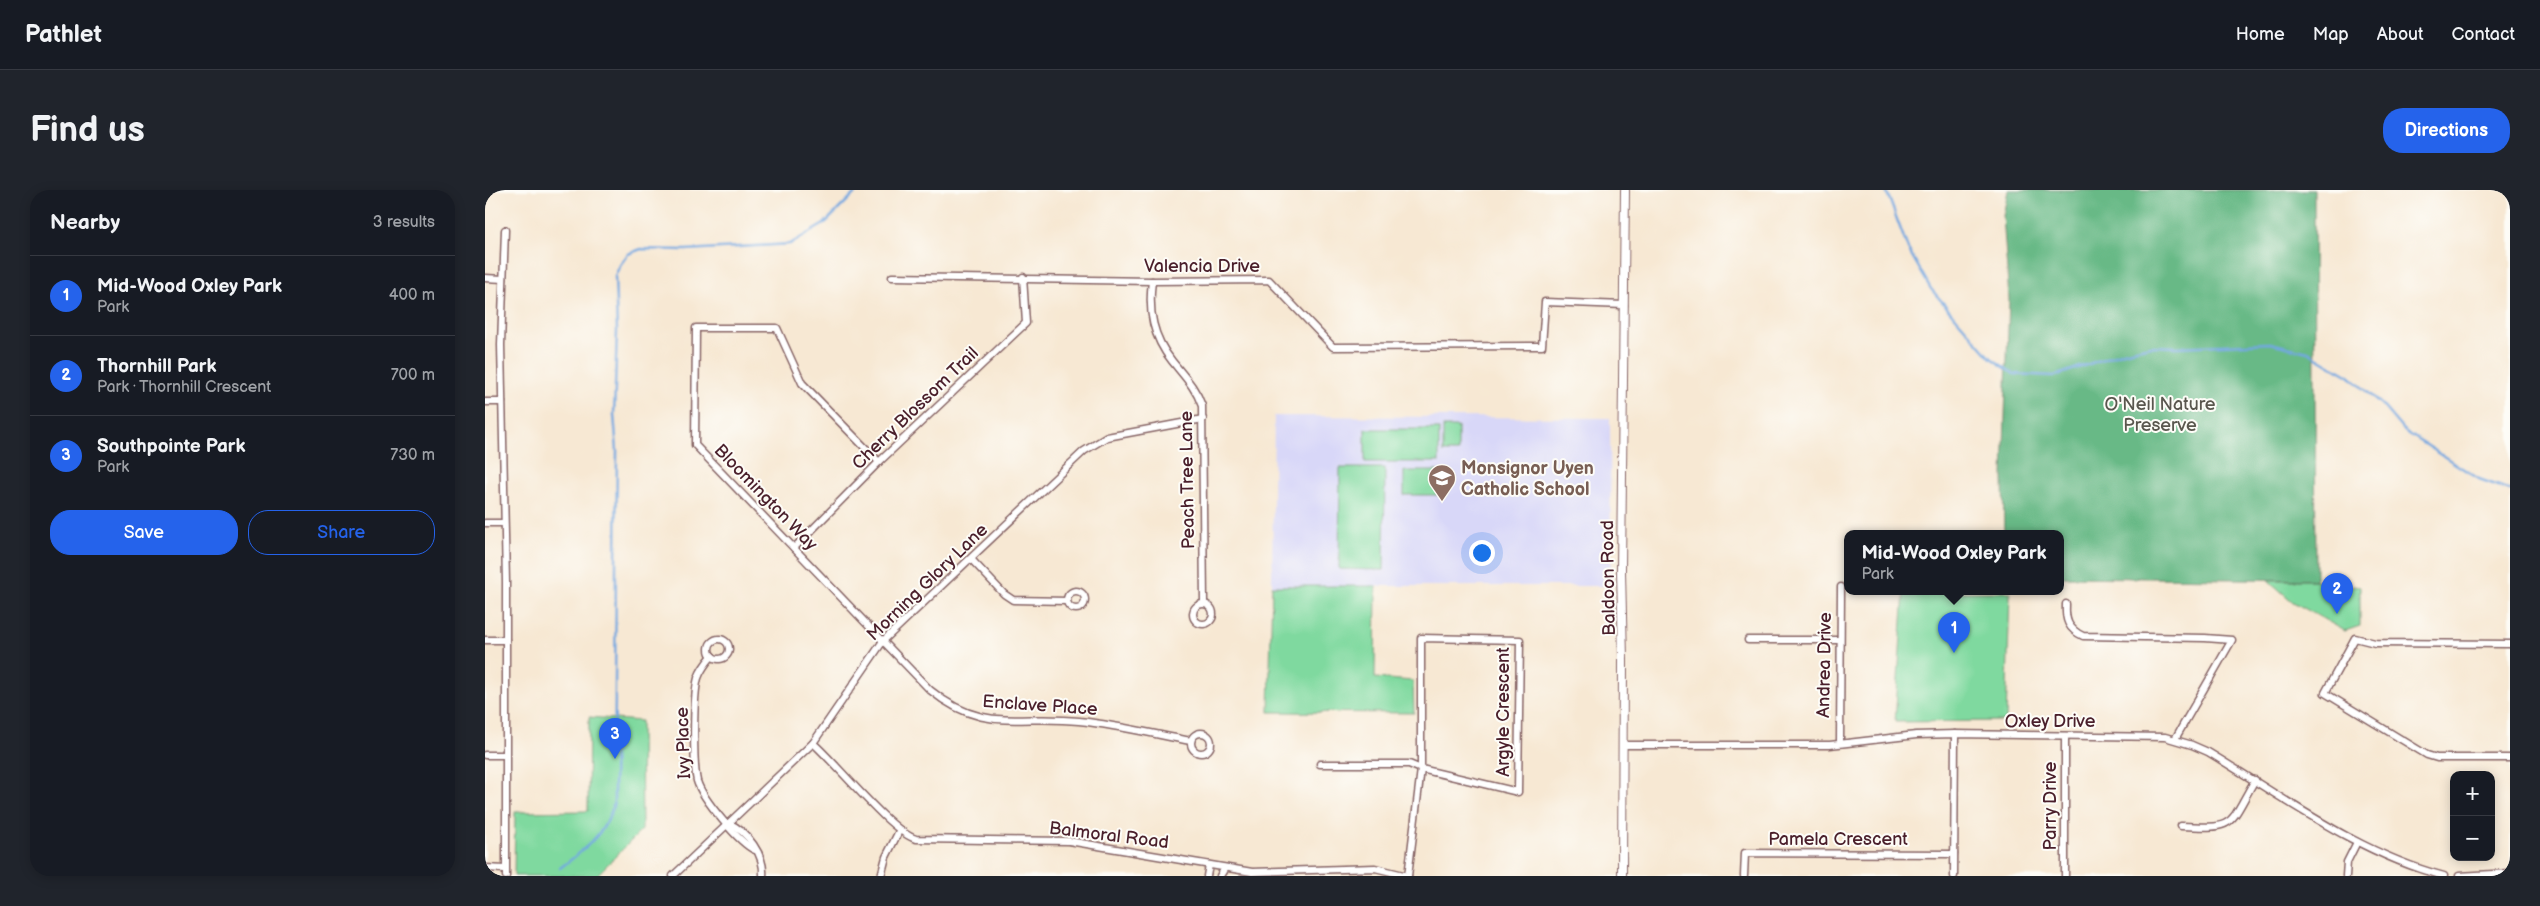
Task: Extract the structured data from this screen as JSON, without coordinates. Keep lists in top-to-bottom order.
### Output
{
  "streets": {
    "street": [
      "Valencia Drive",
      "Cherry Blossom Trail",
      "Peach Tree Lane",
      "Bloomington Way",
      "Baldoon Road",
      "Morning Glory Lane",
      "Andrea Drive",
      "Enclave Place",
      "Argyle Crescent",
      "Oxley Drive",
      "Ivy Place",
      "Parry Drive",
      "Balmoral Road",
      "Pamela Crescent"
    ]
  },
  "crossings": [
    ["Valencia Drive", "Cherry Blossom Trail"],
    ["Valencia Drive", "Peach Tree Lane"],
    ["Valencia Drive", "Baldoon Road"],
    ["Cherry Blossom Trail", "Bloomington Way"],
    ["Peach Tree Lane", "Morning Glory Lane"],
    ["Bloomington Way", "Morning Glory Lane"],
    ["Bloomington Way", "Enclave Place"],
    ["Baldoon Road", "Oxley Drive"],
    ["Morning Glory Lane", "Enclave Place"],
    ["Morning Glory Lane", "Ivy Place"],
    ["Morning Glory Lane", "Balmoral Road"],
    ["Andrea Drive", "Oxley Drive"],
    ["Argyle Crescent", "Balmoral Road"],
    ["Oxley Drive", "Parry Drive"]
  ],
  "parks": ["O'Neil Nature Preserve"],
  "places": {
    "school or university": ["Monsignor Uyen Catholic School"]
  },
  "page": {
    "header": "Pathlet",
    "nav": [
      "Home",
      "Map",
      "About",
      "Contact"
    ],
    "buttons": [
      "Directions",
      ["Save", "Share"]
    ],
    "title": "Find us",
    "heading": ["Nearby", "3 results"],
    "list": [
      {
        "mark": "1",
        "name": "Mid-Wood Oxley Park",
        "note": "Park",
        "value": "400 m"
      },
      {
        "mark": "2",
        "name": "Thornhill Park",
        "note": "Park · Thornhill Crescent",
        "value": "700 m"
      },
      {
        "mark": "3",
        "name": "Southpointe Park",
        "note": "Park",
        "value": "730 m"
      }
    ],
    "popup": ["Mid-Wood Oxley Park", "Park"],
    "pins": ["2", "1", "3"],
    "map_buttons": ["+", "−"]
  }
}
